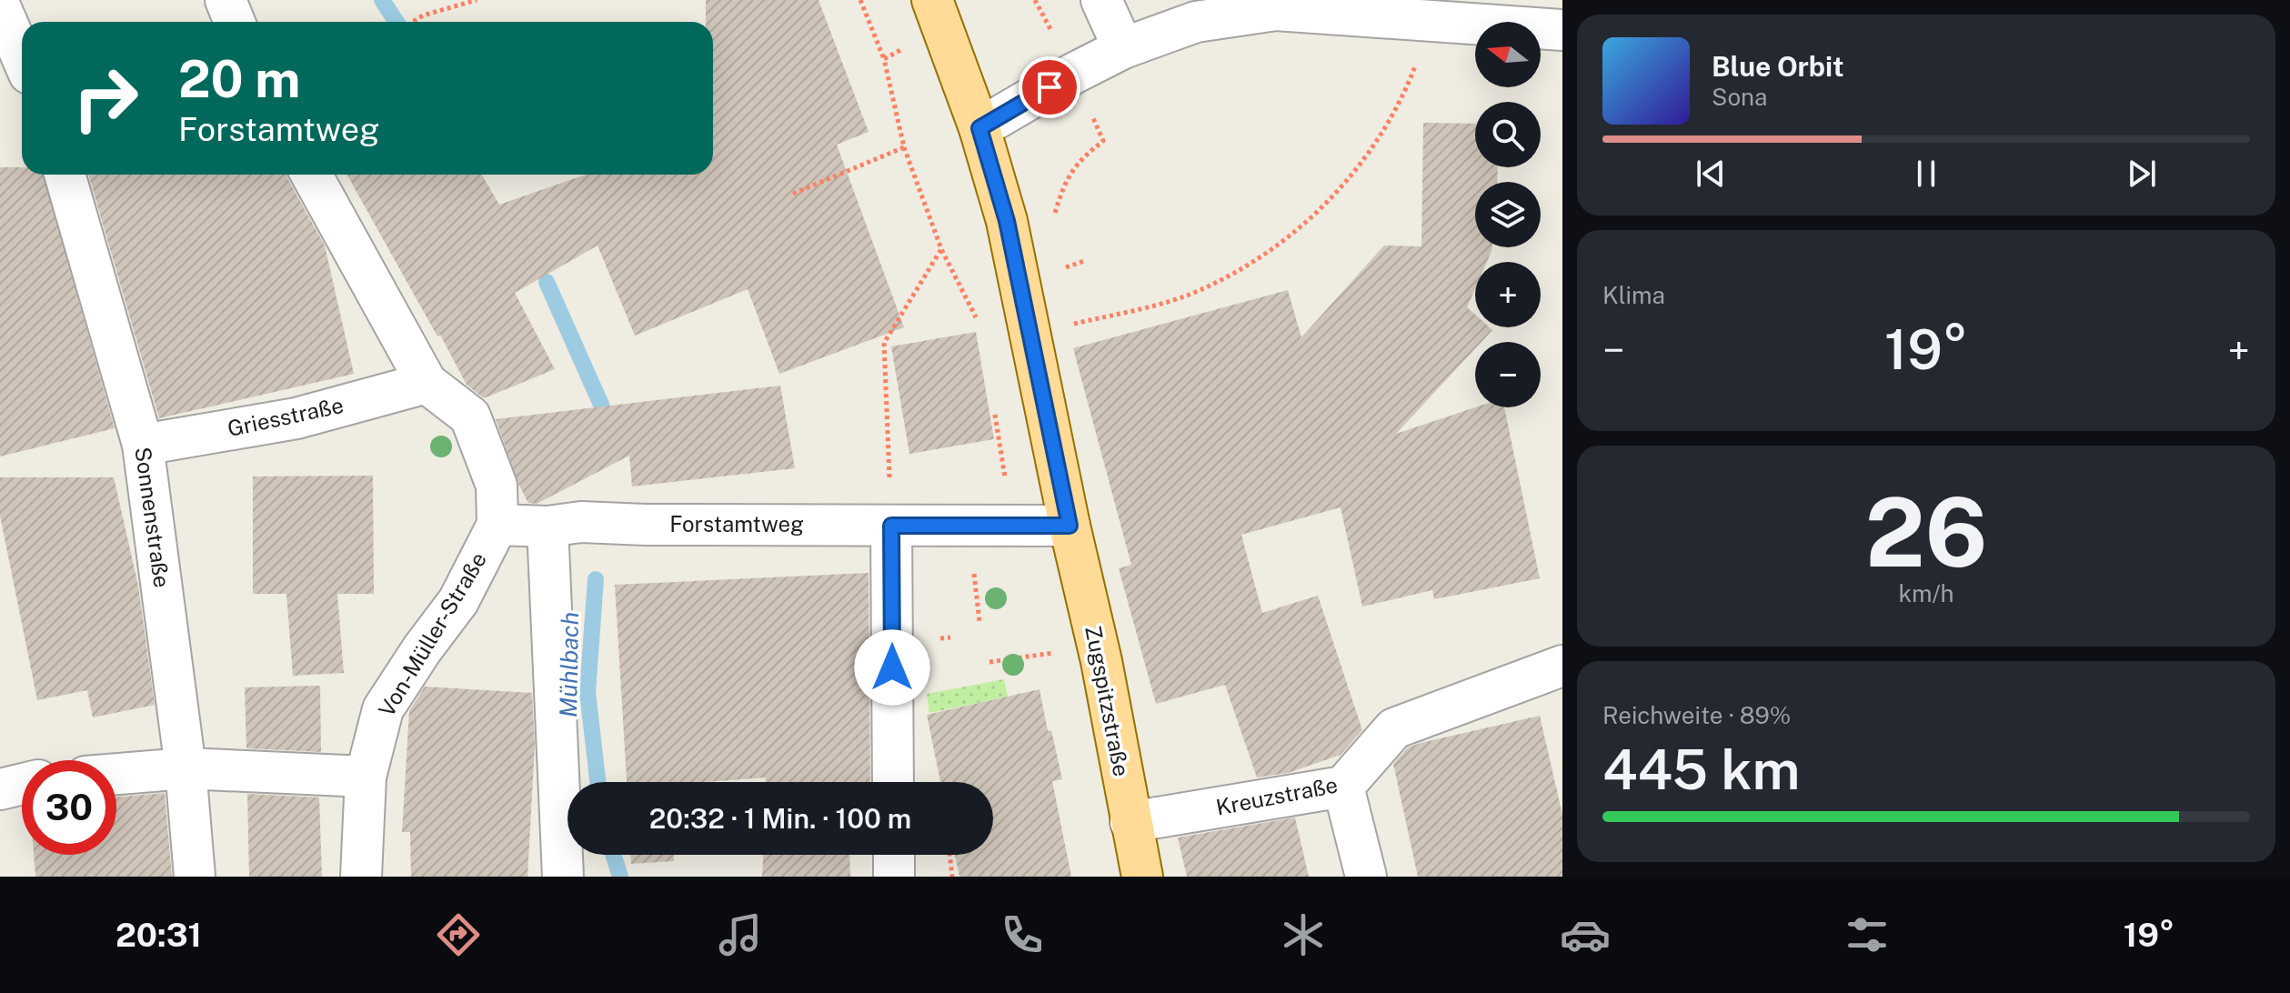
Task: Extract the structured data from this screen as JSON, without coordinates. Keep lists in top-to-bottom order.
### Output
{
  "streets": {
    "main road": ["Zugspitzstraße"],
    "street": [
      "Griesstraße",
      "Sonnenstraße",
      "Forstamtweg",
      "Von-Müller-Straße",
      "Kreuzstraße"
    ]
  },
  "crossings": [
    ["Griesstraße", "Sonnenstraße"],
    ["Forstamtweg", "Zugspitzstraße"],
    ["Zugspitzstraße", "Kreuzstraße"]
  ],
  "water": ["Mühlbach"],
  "north": "left",
  "page": {
    "map_buttons": ["+", "−"],
    "turn": ["20 m", "Forstamtweg"],
    "song": ["Blue Orbit", "Sona"],
    "tile": [
      "Klima",
      ["26", "km/h"],
      ["Reichweite · 89%", "445 km"]
    ],
    "heat": ["−", "19°", "+"],
    "limit": "30",
    "trip": "20:32 · 1 Min. · 100 m",
    "tabs": ["20:31", "19°"]
  }
}
